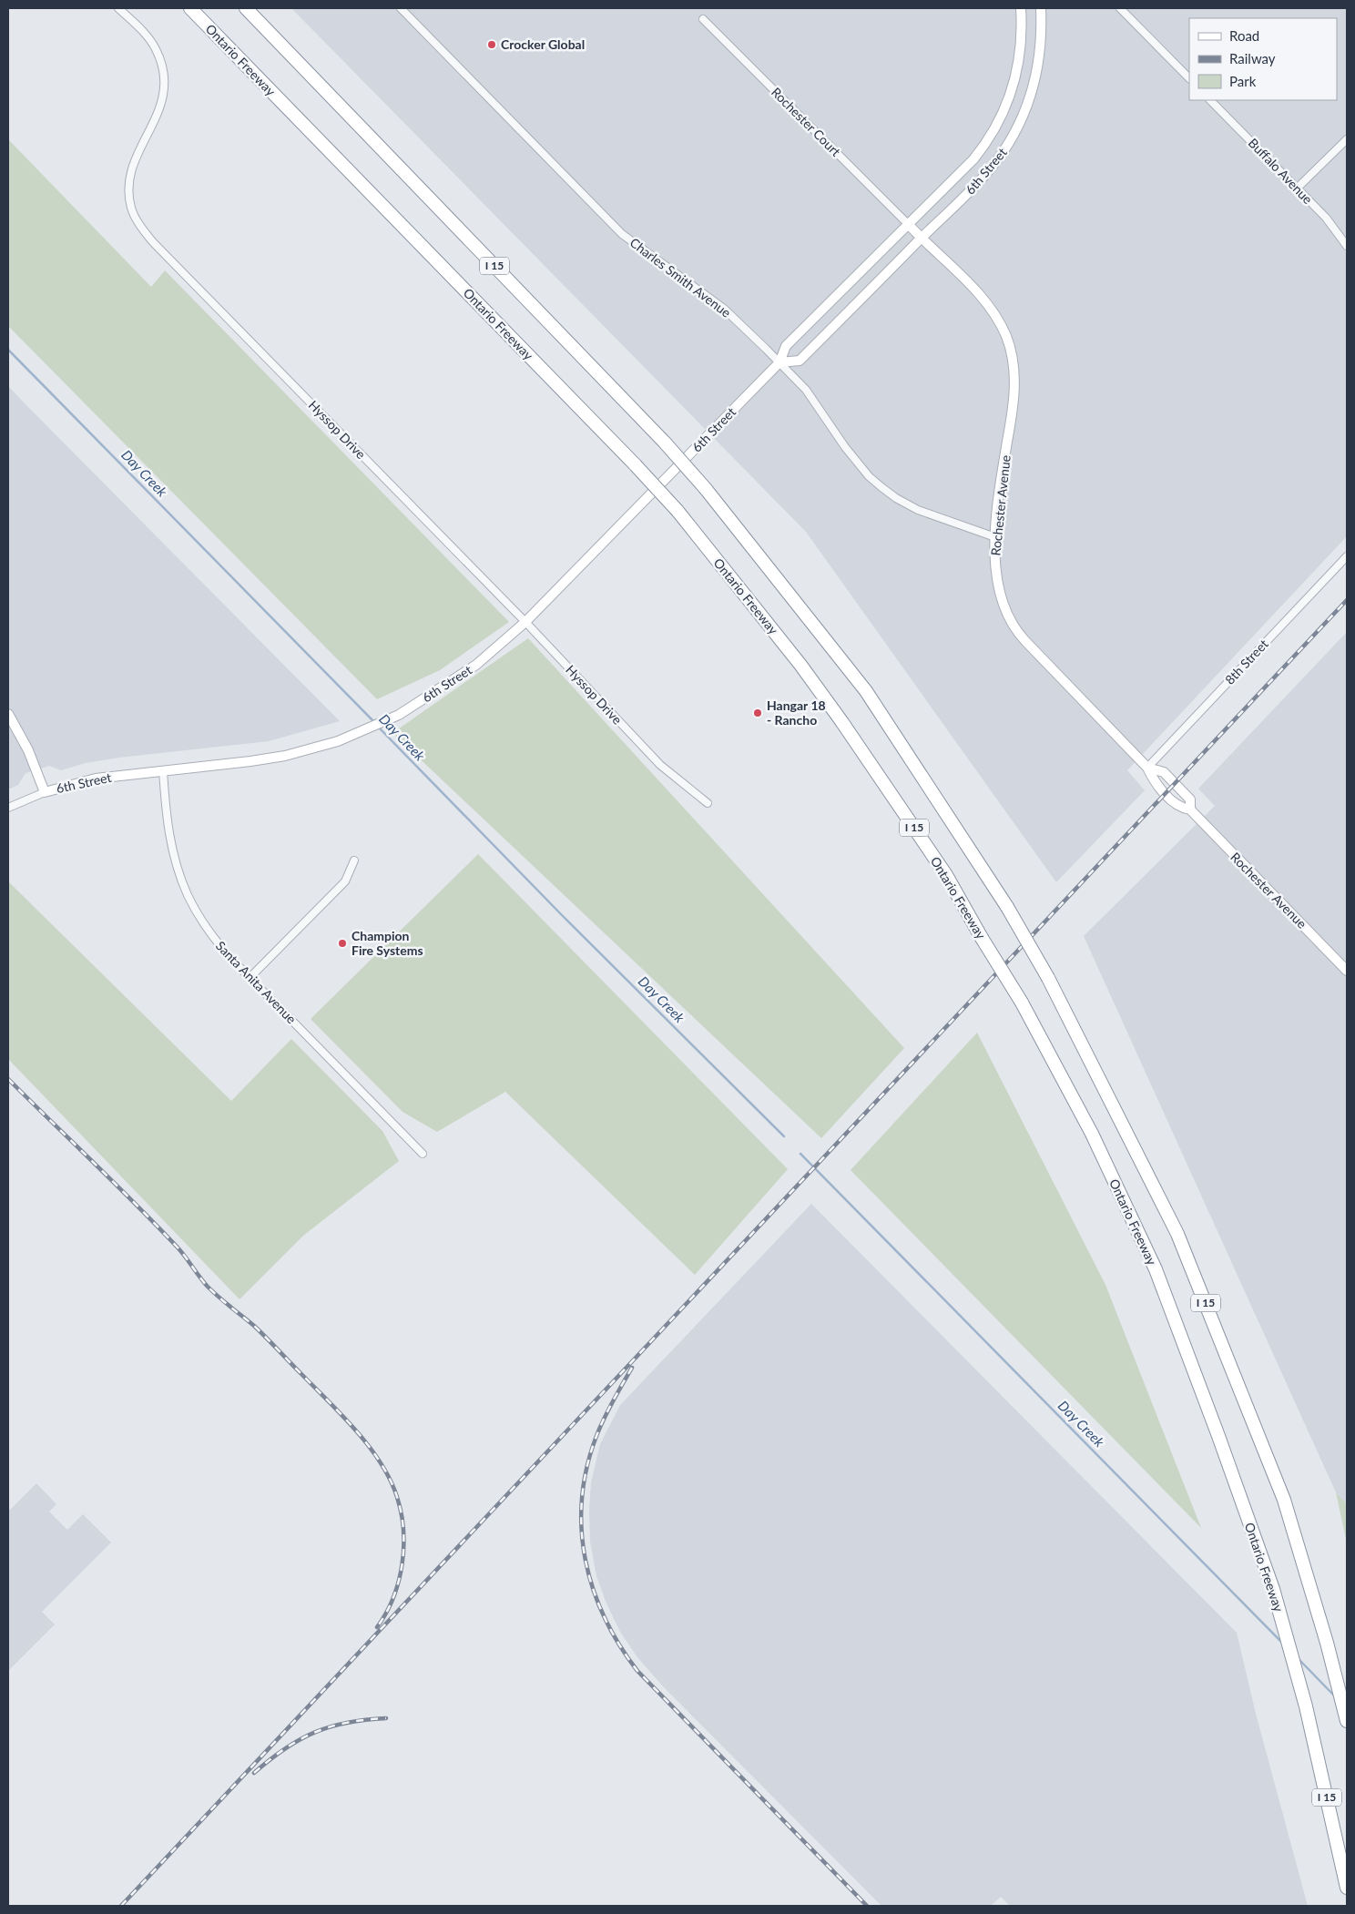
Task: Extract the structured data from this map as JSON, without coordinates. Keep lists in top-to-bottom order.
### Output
{
  "streets": {
    "highway": ["Ontario Freeway", "I 15"],
    "main road": ["6th Street", "Rochester Avenue"],
    "street": [
      "Rochester Court",
      "Buffalo Avenue",
      "Charles Smith Avenue",
      "Hyssop Drive",
      "8th Street",
      "Santa Anita Avenue"
    ]
  },
  "crossings": [
    ["Rochester Court", "6th Street"],
    ["Rochester Court", "Rochester Avenue"],
    ["6th Street", "Charles Smith Avenue"],
    ["6th Street", "Hyssop Drive"],
    ["6th Street", "Rochester Avenue"],
    ["6th Street", "Santa Anita Avenue"],
    ["Charles Smith Avenue", "Rochester Avenue"],
    ["Rochester Avenue", "8th Street"]
  ],
  "water": ["Day Creek"],
  "places": ["Crocker Global", "Hangar 18 - Rancho", "Champion Fire Systems"],
  "legend": ["Road", "Railway", "Park"]
}
